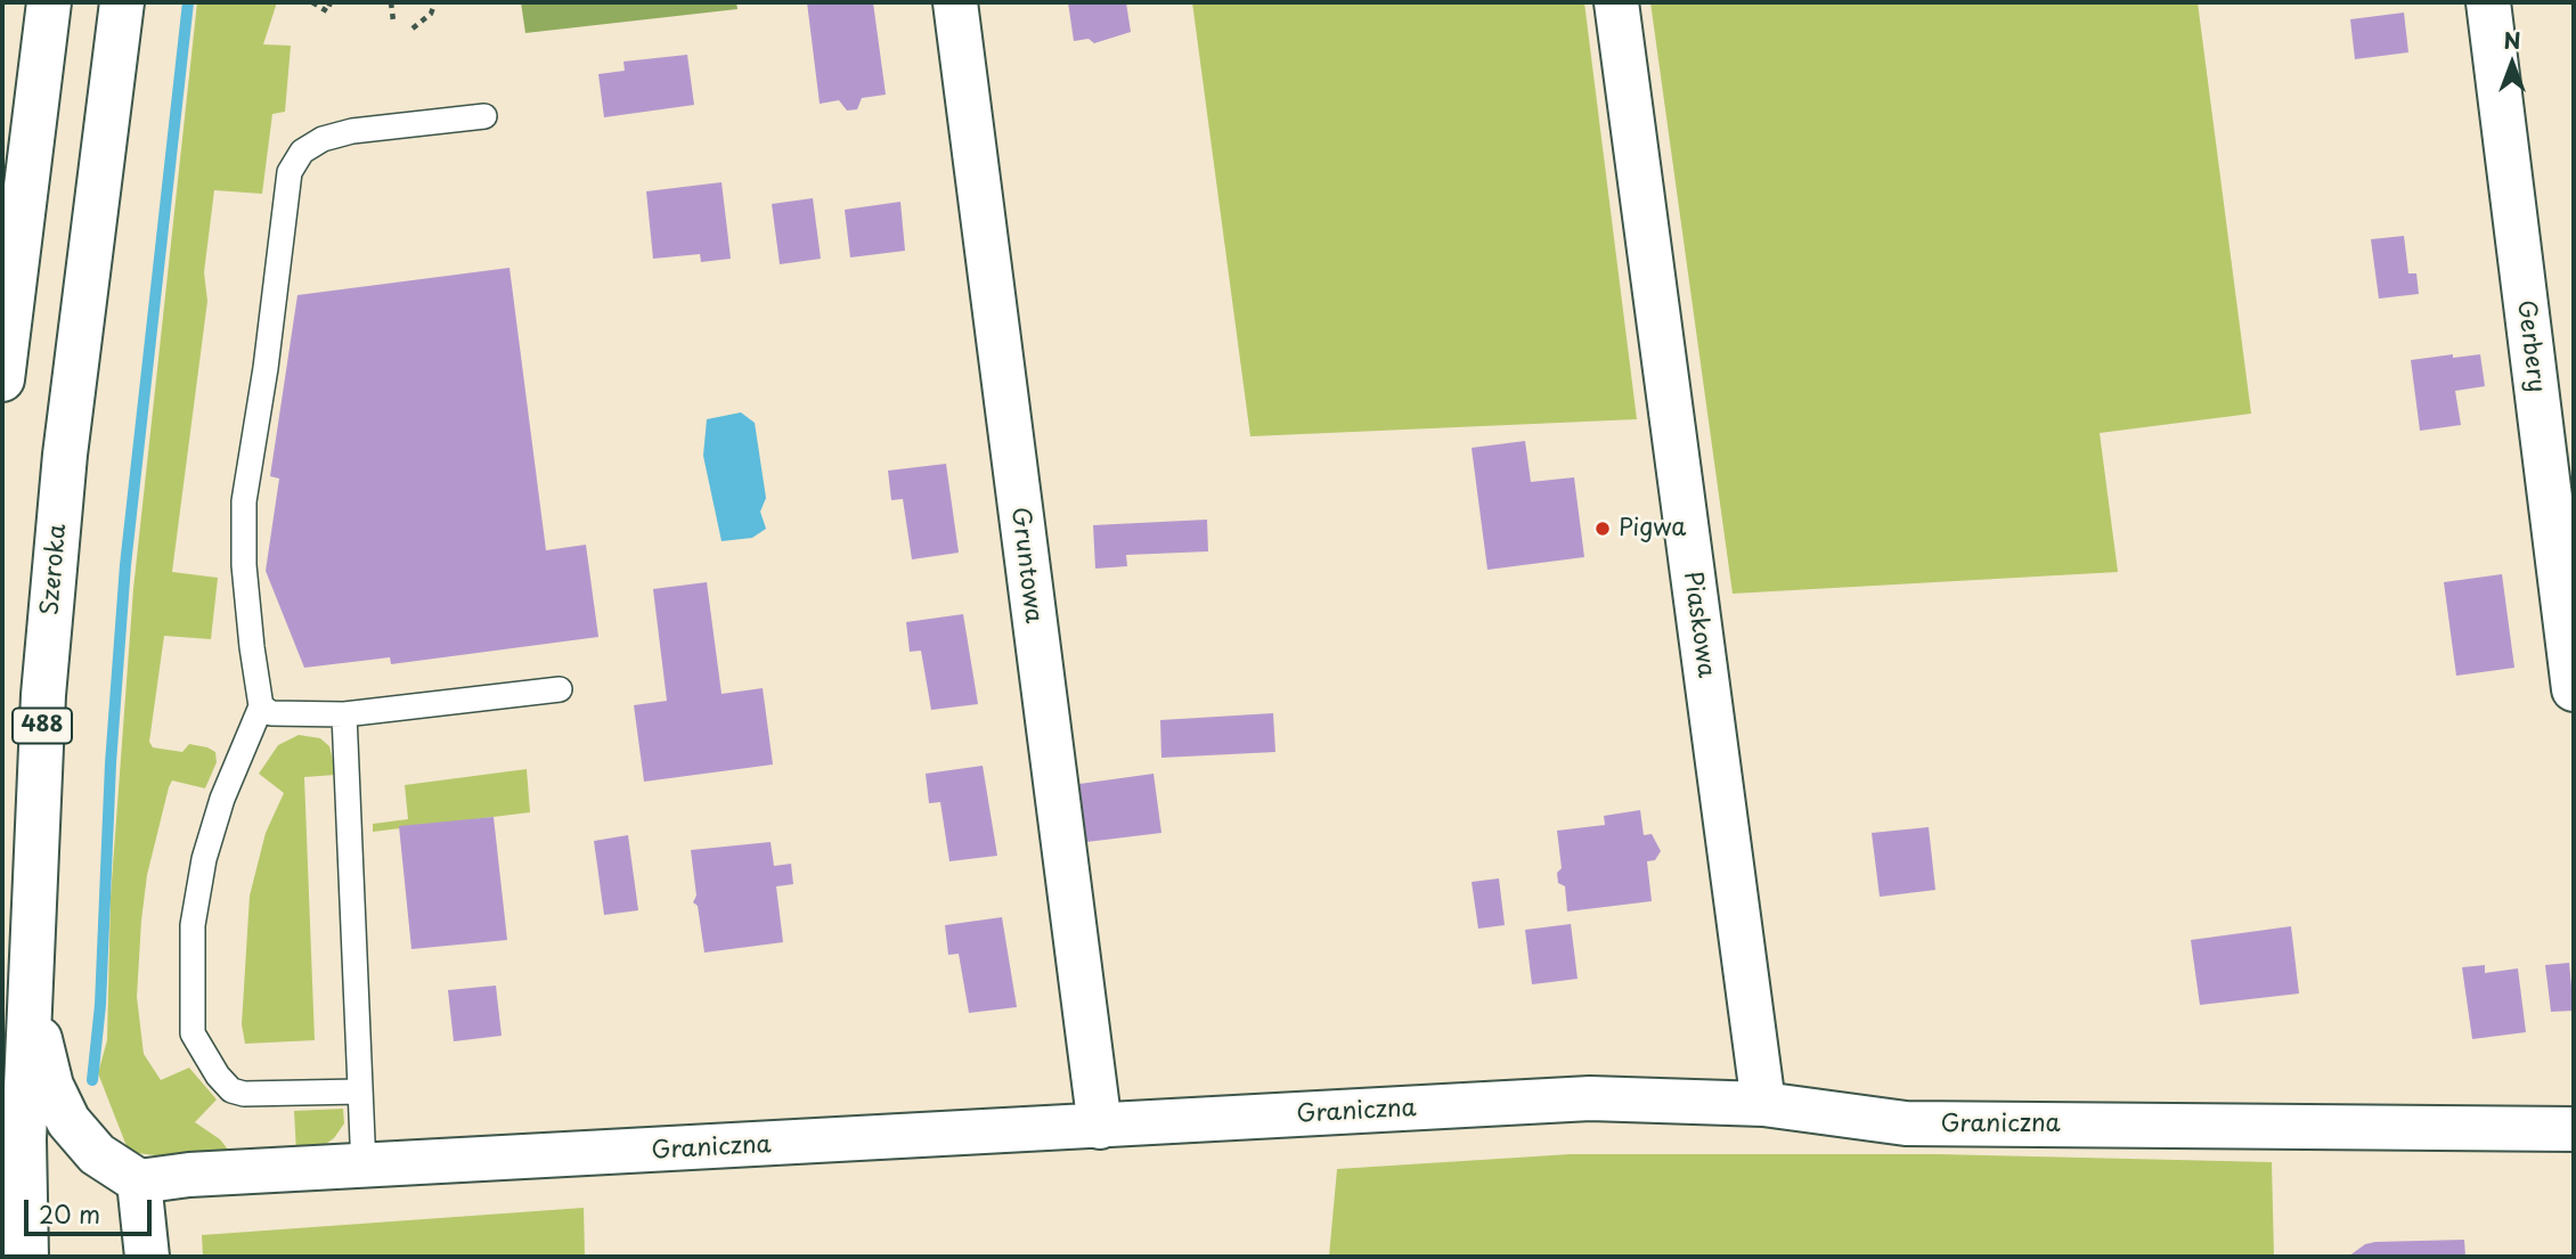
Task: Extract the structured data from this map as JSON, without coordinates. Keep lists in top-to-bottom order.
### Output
{
  "streets": {
    "street": [
      "Gerbery",
      "Gruntowa",
      "Szeroka",
      "Piaskowa",
      "488",
      "Graniczna"
    ]
  },
  "crossings": [
    ["Gruntowa", "Graniczna"],
    ["Piaskowa", "Graniczna"]
  ],
  "places": ["Pigwa"],
  "scale_bar": "20 m",
  "north": "top"
}
